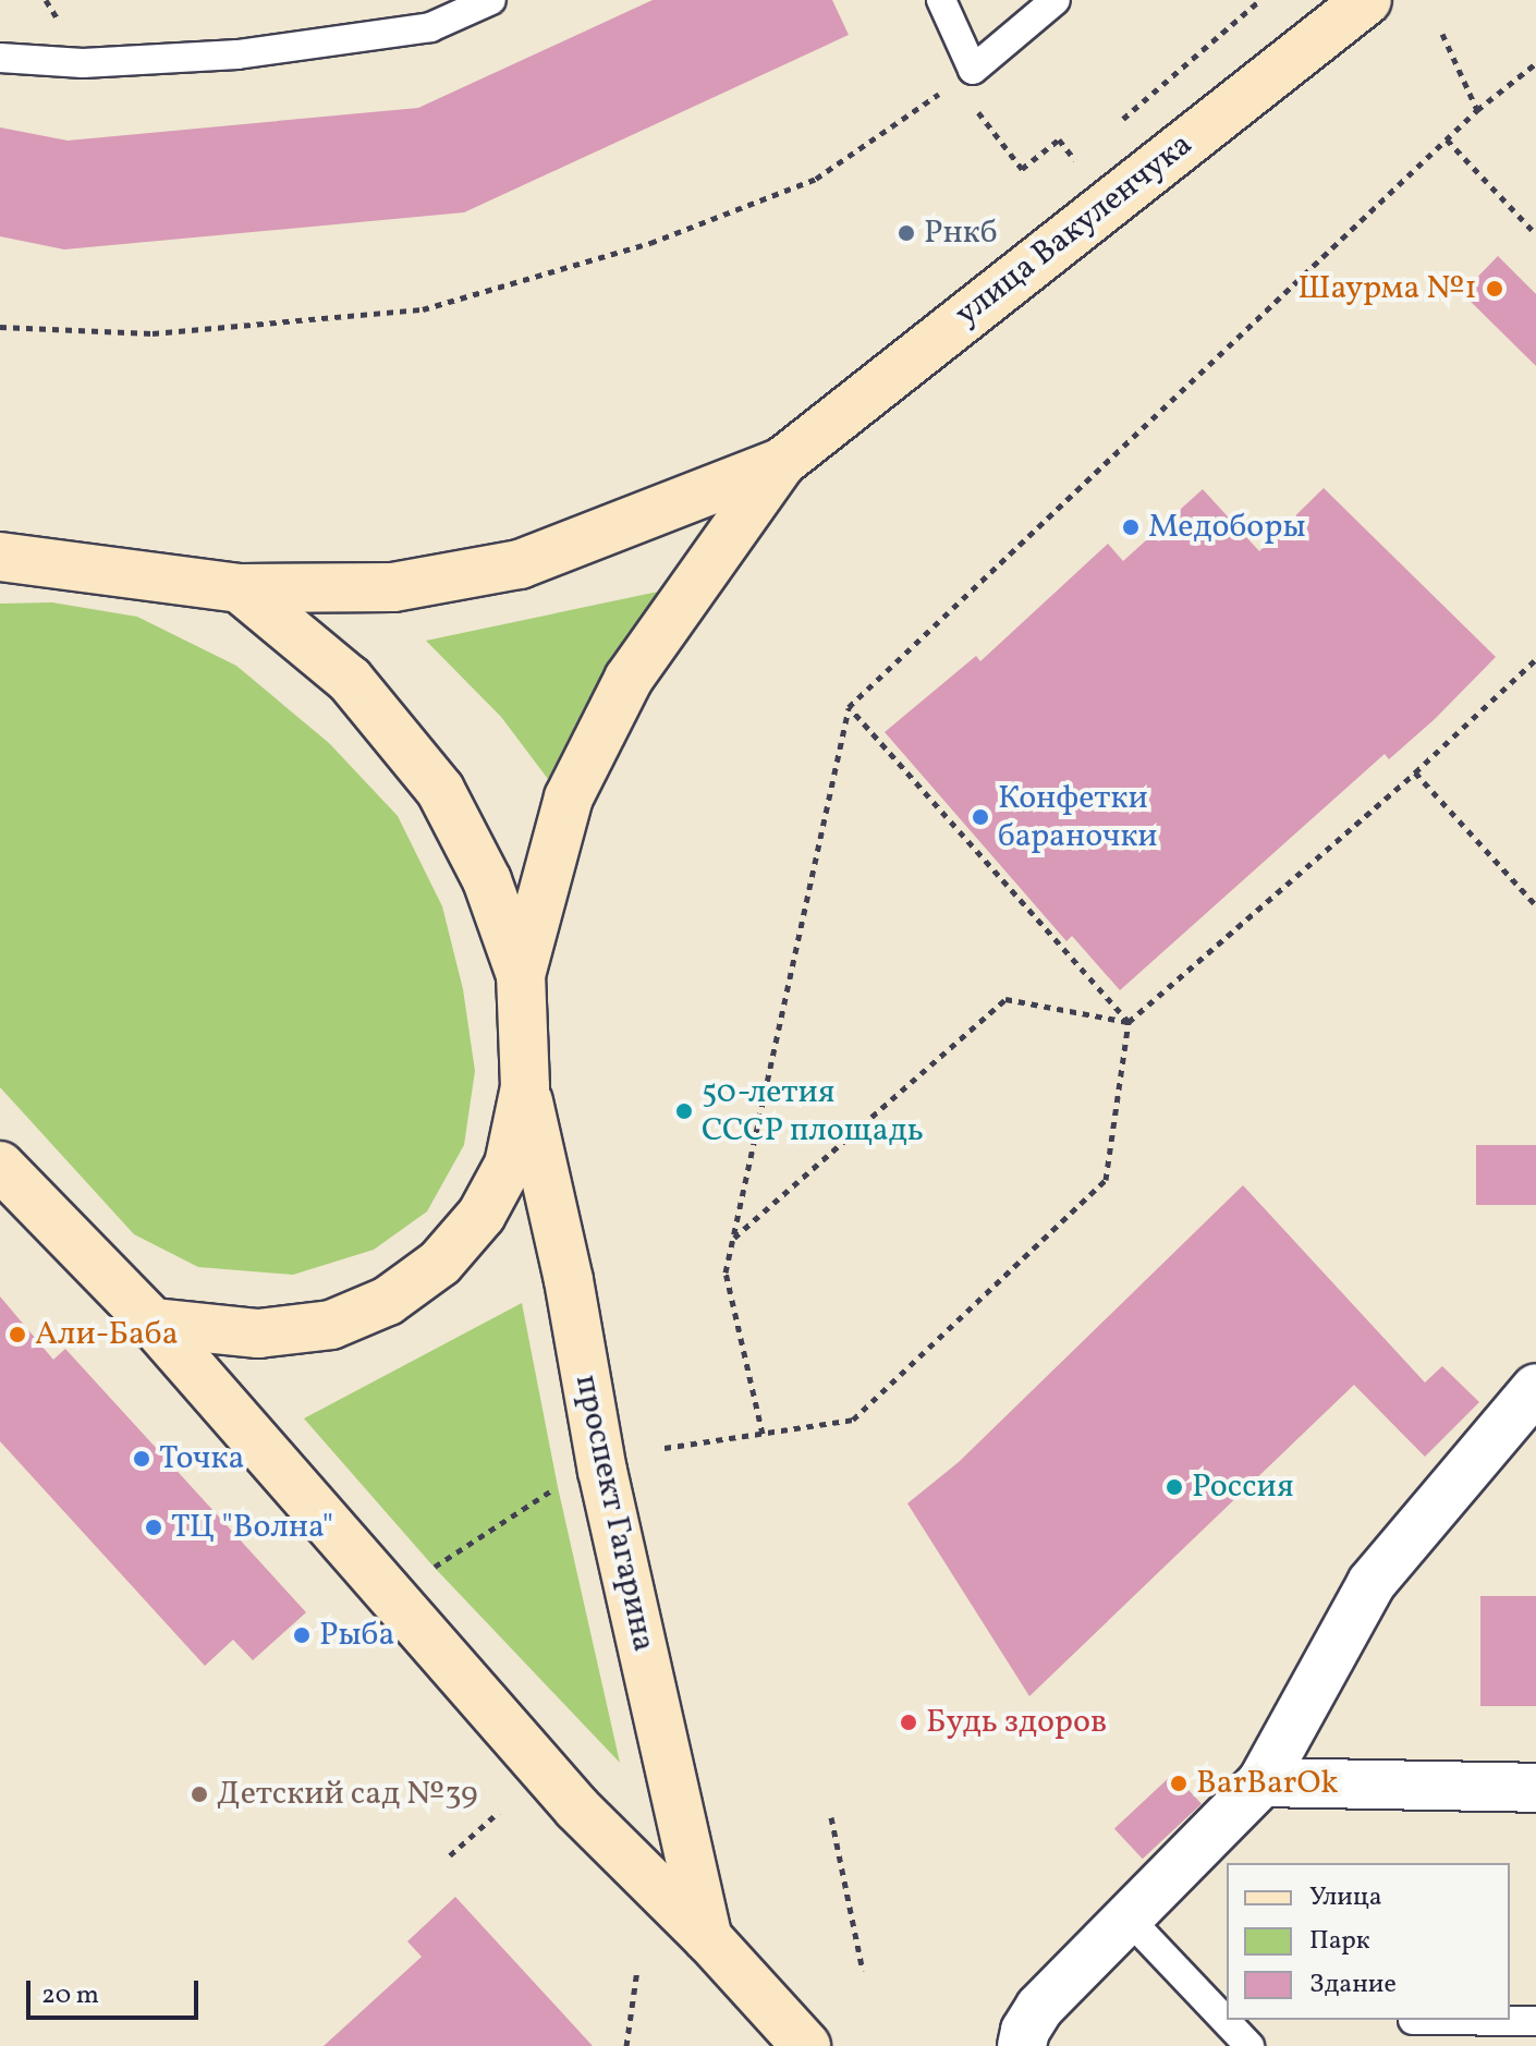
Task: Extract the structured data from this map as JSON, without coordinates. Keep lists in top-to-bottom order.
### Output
{
  "streets": {
    "main road": ["улица Вакуленчука", "проспект Гагарина"]
  },
  "places": [
    "Рнкб",
    "Шаурма №1",
    "Медоборы",
    "Конфетки бараночки",
    "50-летия СССР площадь",
    "Али-Баба",
    "Точка",
    "Россия",
    "ТЦ \"Волна\"",
    "Рыба",
    "Будь здоров",
    "BarBarOk",
    "Детский сад №39"
  ],
  "legend": ["Улица", "Парк", "Здание"],
  "scale_bar": "20 m"
}
